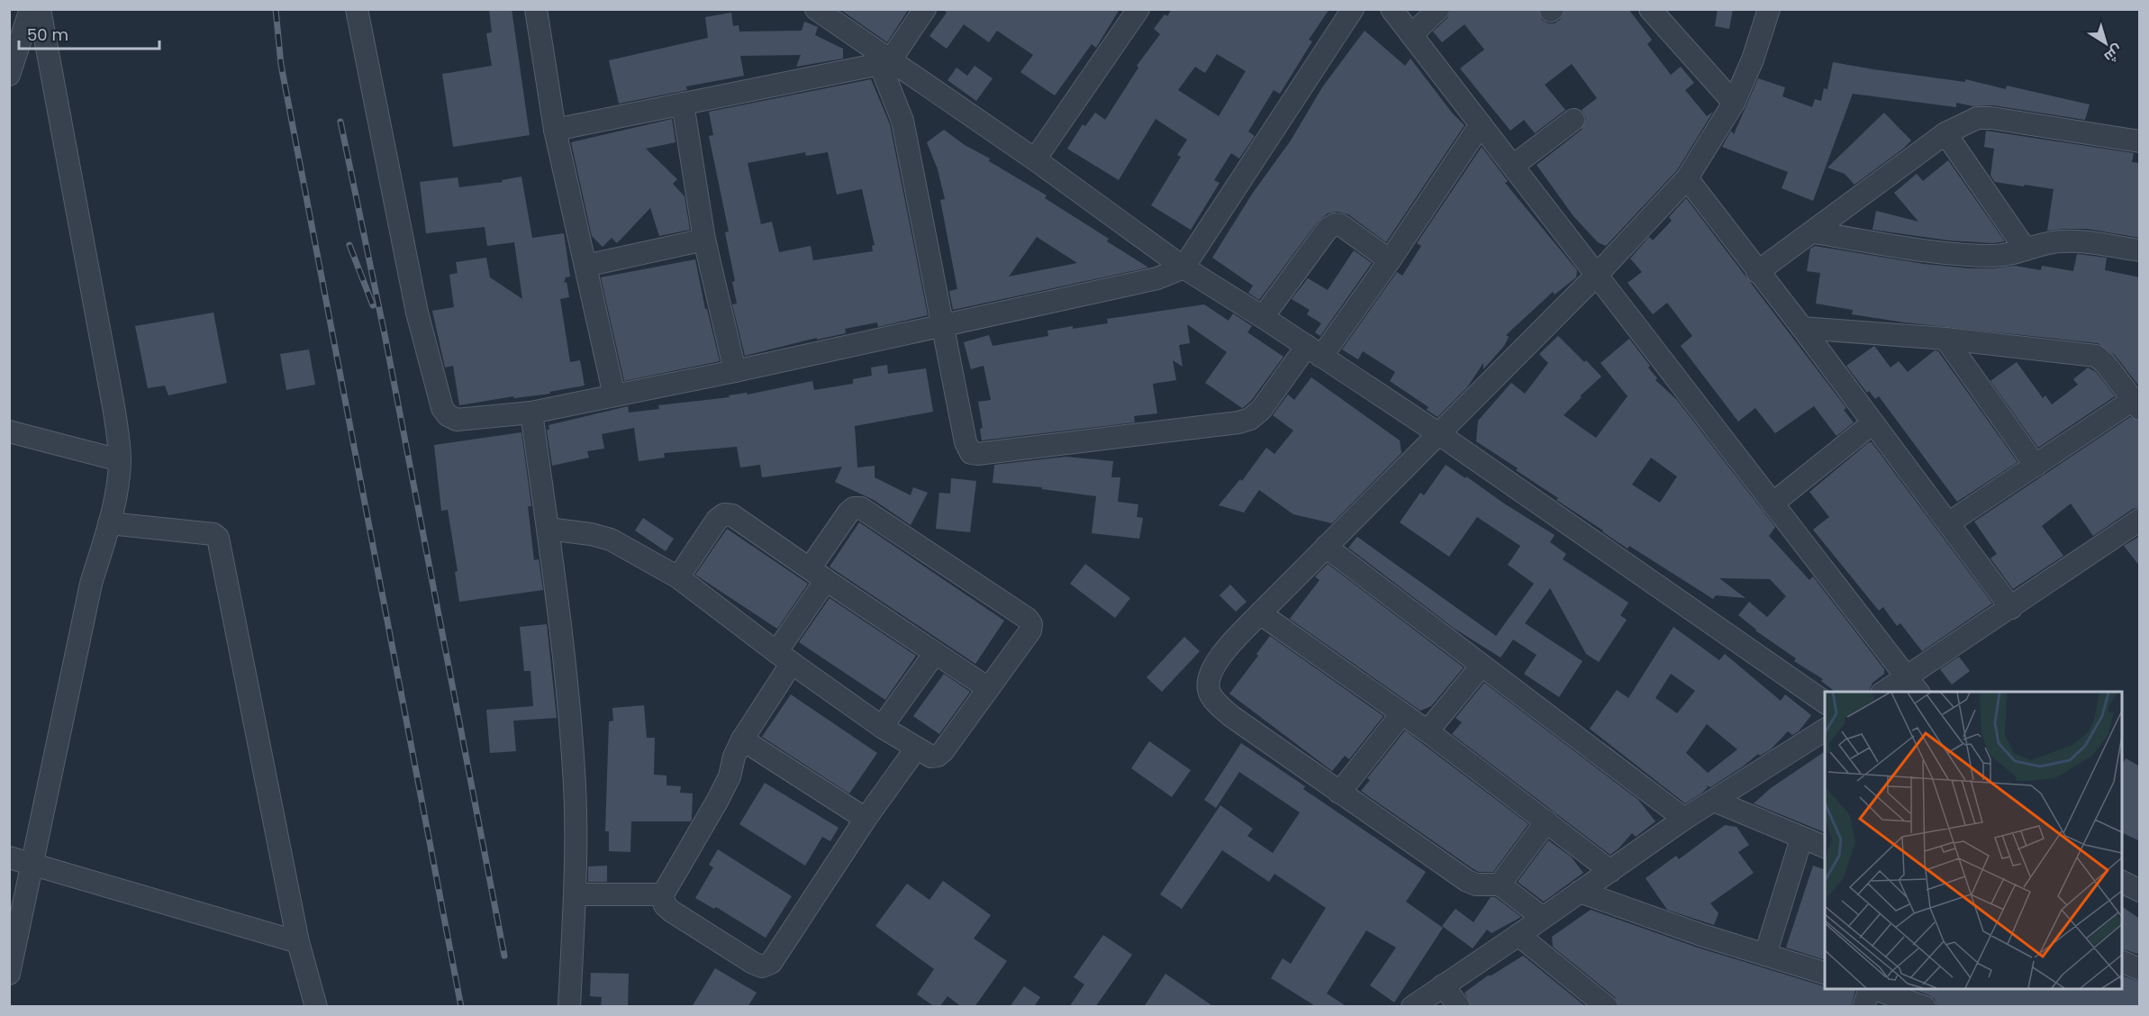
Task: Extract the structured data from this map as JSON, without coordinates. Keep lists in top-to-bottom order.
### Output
{
  "scale_bar": "50 m",
  "north": "bottom right"
}
